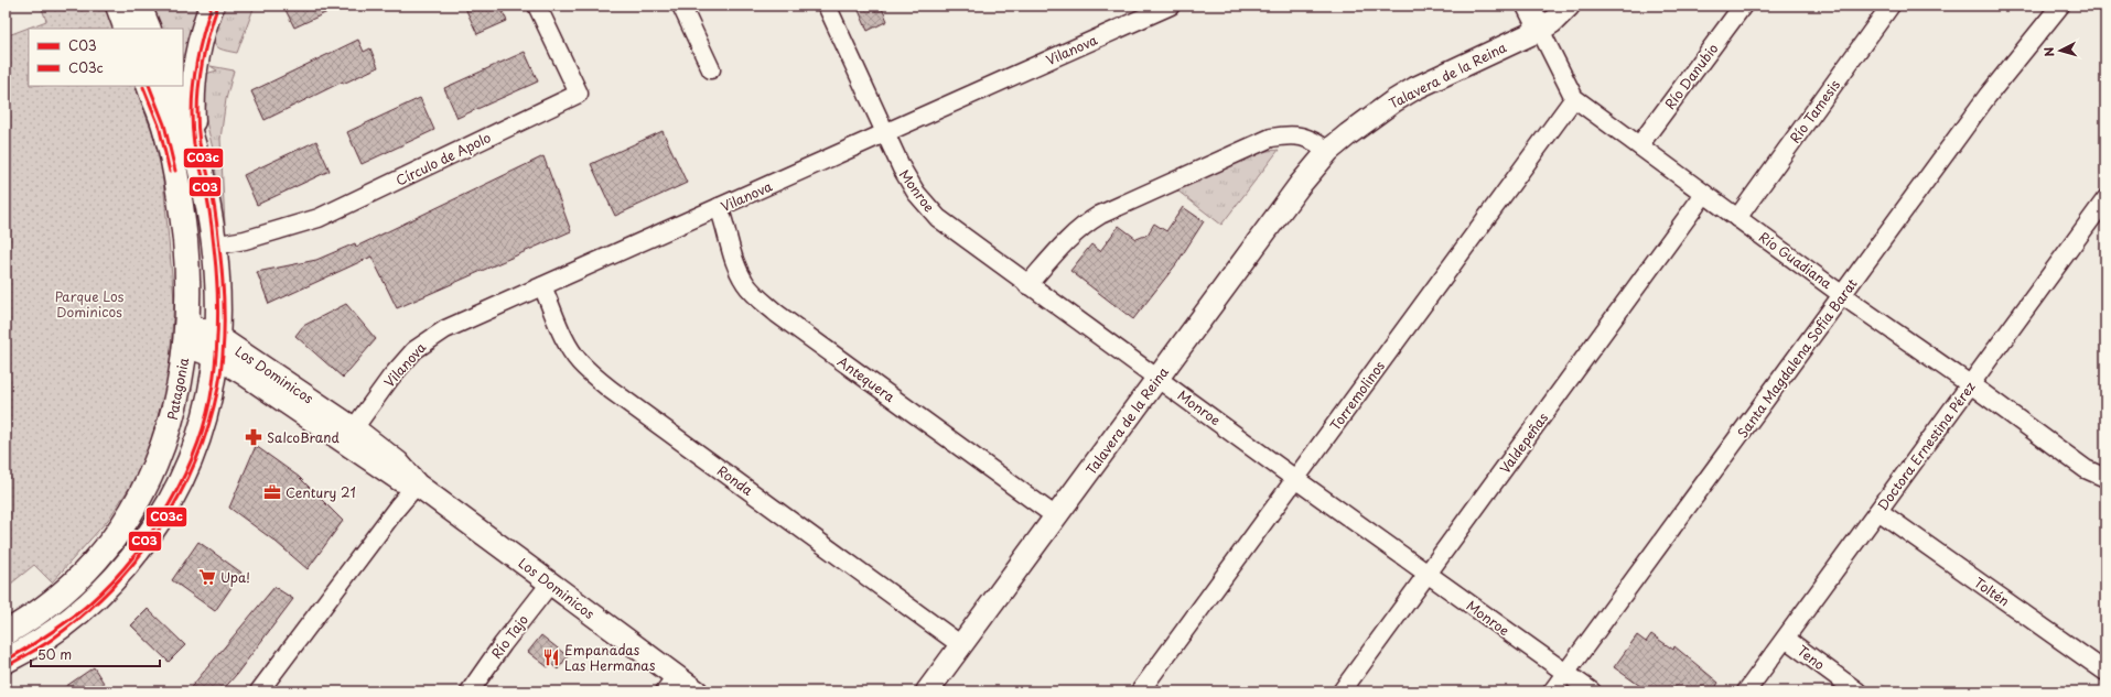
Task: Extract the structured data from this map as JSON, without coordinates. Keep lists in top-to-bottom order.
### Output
{
  "streets": {
    "main road": ["Patagonia"],
    "street": [
      "Vilanova",
      "Talavera de la Reina",
      "Río Danubio",
      "Río Tamesis",
      "Círculo de Apolo",
      "Monroe",
      "Río Guadiana",
      "Santa Magdalena Sofía Barat",
      "Los Dominicos",
      "Antequera",
      "Torremolinos",
      "Valdepeñas",
      "Doctora Ernestina Pérez",
      "Ronda",
      "Toltén",
      "Río Tajo",
      "Teno"
    ]
  },
  "crossings": [
    ["Vilanova", "Monroe"],
    ["Vilanova", "Los Dominicos"],
    ["Vilanova", "Antequera"],
    ["Vilanova", "Ronda"],
    ["Talavera de la Reina", "Monroe"],
    ["Talavera de la Reina", "Río Guadiana"],
    ["Talavera de la Reina", "Antequera"],
    ["Talavera de la Reina", "Ronda"],
    ["Río Danubio", "Río Guadiana"],
    ["Río Tamesis", "Río Guadiana"],
    ["Monroe", "Santa Magdalena Sofía Barat"],
    ["Monroe", "Torremolinos"],
    ["Monroe", "Valdepeñas"],
    ["Río Guadiana", "Santa Magdalena Sofía Barat"],
    ["Río Guadiana", "Torremolinos"],
    ["Río Guadiana", "Valdepeñas"],
    ["Río Guadiana", "Doctora Ernestina Pérez"],
    ["Los Dominicos", "Patagonia"],
    ["Los Dominicos", "Río Tajo"],
    ["Doctora Ernestina Pérez", "Toltén"],
    ["Doctora Ernestina Pérez", "Teno"]
  ],
  "parks": ["Parque Los Dominicos"],
  "places": {
    "pharmacy": ["SalcoBrand"],
    "office": ["Century 21"],
    "supermarket": ["Upa!"],
    "restaurant": ["Empanadas Las Hermanas"]
  },
  "lines": ["transit line C03", "transit line C03c"],
  "legend": ["C03", "C03c"],
  "scale_bar": "50 m",
  "north": "left"
}
